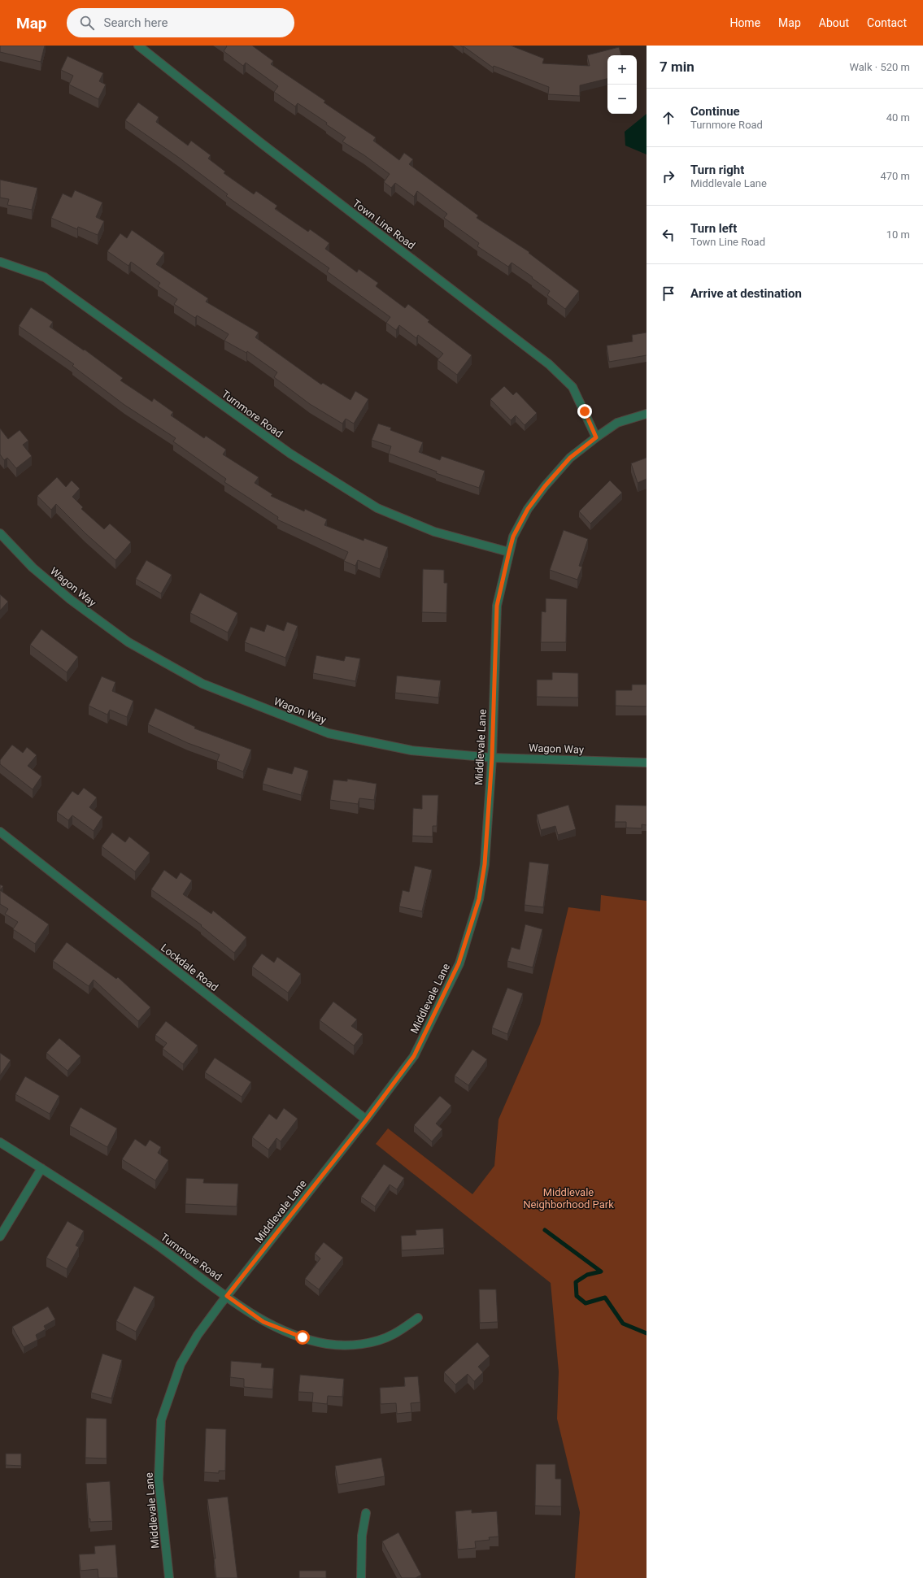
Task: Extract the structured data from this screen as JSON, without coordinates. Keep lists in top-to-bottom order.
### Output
{
  "streets": {
    "street": [
      "Town Line Road",
      "Turnmore Road",
      "Wagon Way",
      "Middlevale Lane",
      "Lockdale Road"
    ]
  },
  "crossings": [
    ["Town Line Road", "Middlevale Lane"],
    ["Turnmore Road", "Middlevale Lane"],
    ["Wagon Way", "Middlevale Lane"],
    ["Middlevale Lane", "Lockdale Road"]
  ],
  "parks": ["Middlevale Neighborhood Park"],
  "page": {
    "header": "Map",
    "search": "Search here",
    "nav": [
      "Home",
      "Map",
      "About",
      "Contact"
    ],
    "heading": ["7 min", "Walk · 520 m"],
    "map_buttons": ["+", "−"],
    "list": [
      ["Continue", "Turnmore Road", "40 m"],
      ["Turn right", "Middlevale Lane", "470 m"],
      ["Turn left", "Town Line Road", "10 m"],
      "Arrive at destination"
    ]
  }
}
